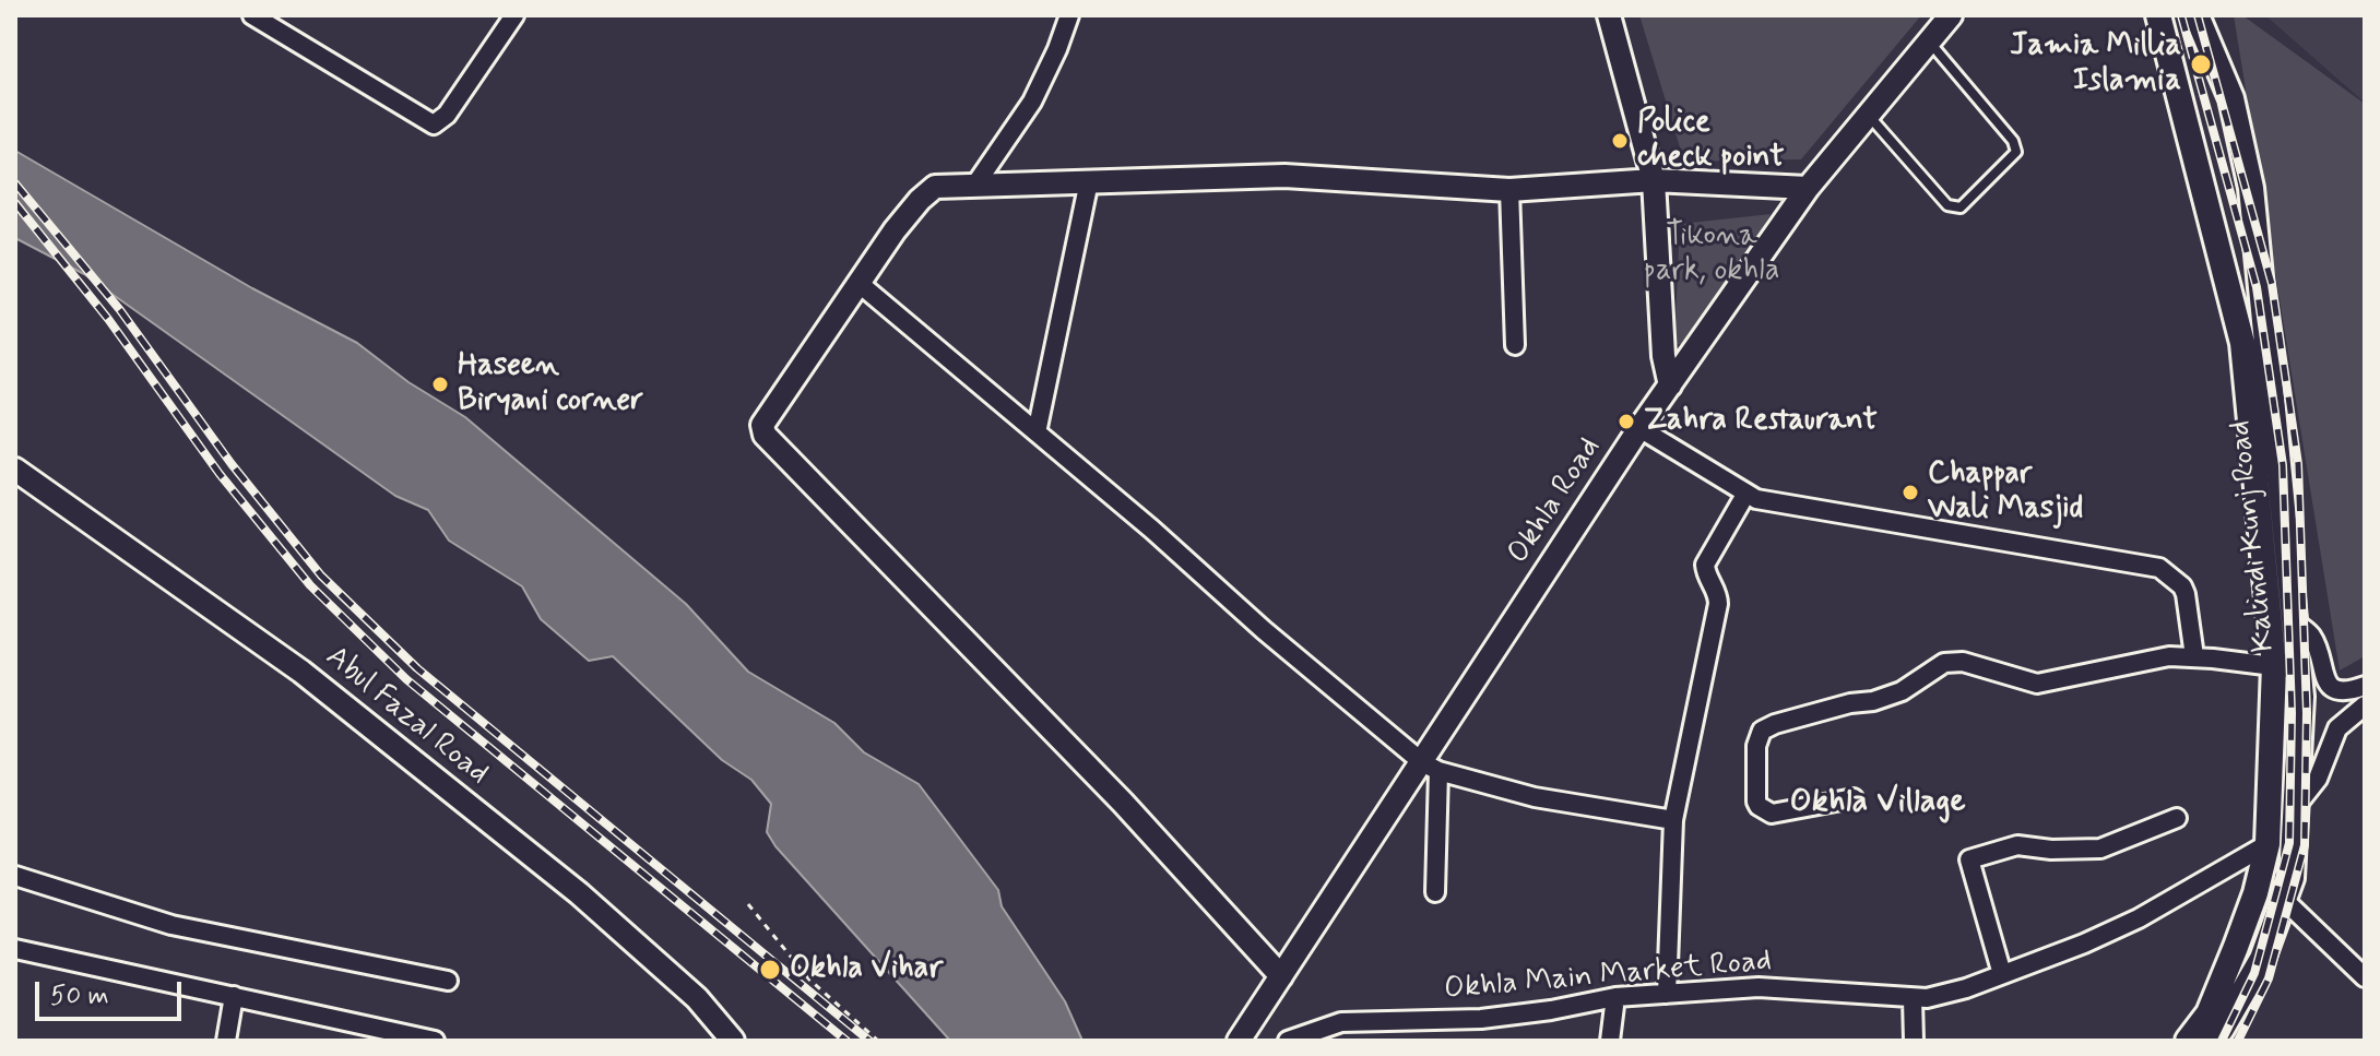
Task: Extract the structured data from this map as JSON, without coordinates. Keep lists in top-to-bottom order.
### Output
{
  "streets": {
    "main road": ["Kalindi Kunj Road"],
    "street": ["Okhla Road", "Abul Fazal Road", "Okhla Main Market Road"]
  },
  "crossings": [
    ["Kalindi Kunj Road", "Okhla Main Market Road"]
  ],
  "districts": ["Okhla Village"],
  "parks": ["Tikona park, okhla"],
  "places": [
    "Jamia Millia Islamia",
    "Police check point",
    "Haseen Biryani corner",
    "Zahra Restaurant",
    "Chappar Wali Masjid",
    "Okhla Vihar"
  ],
  "scale_bar": "50 m"
}
